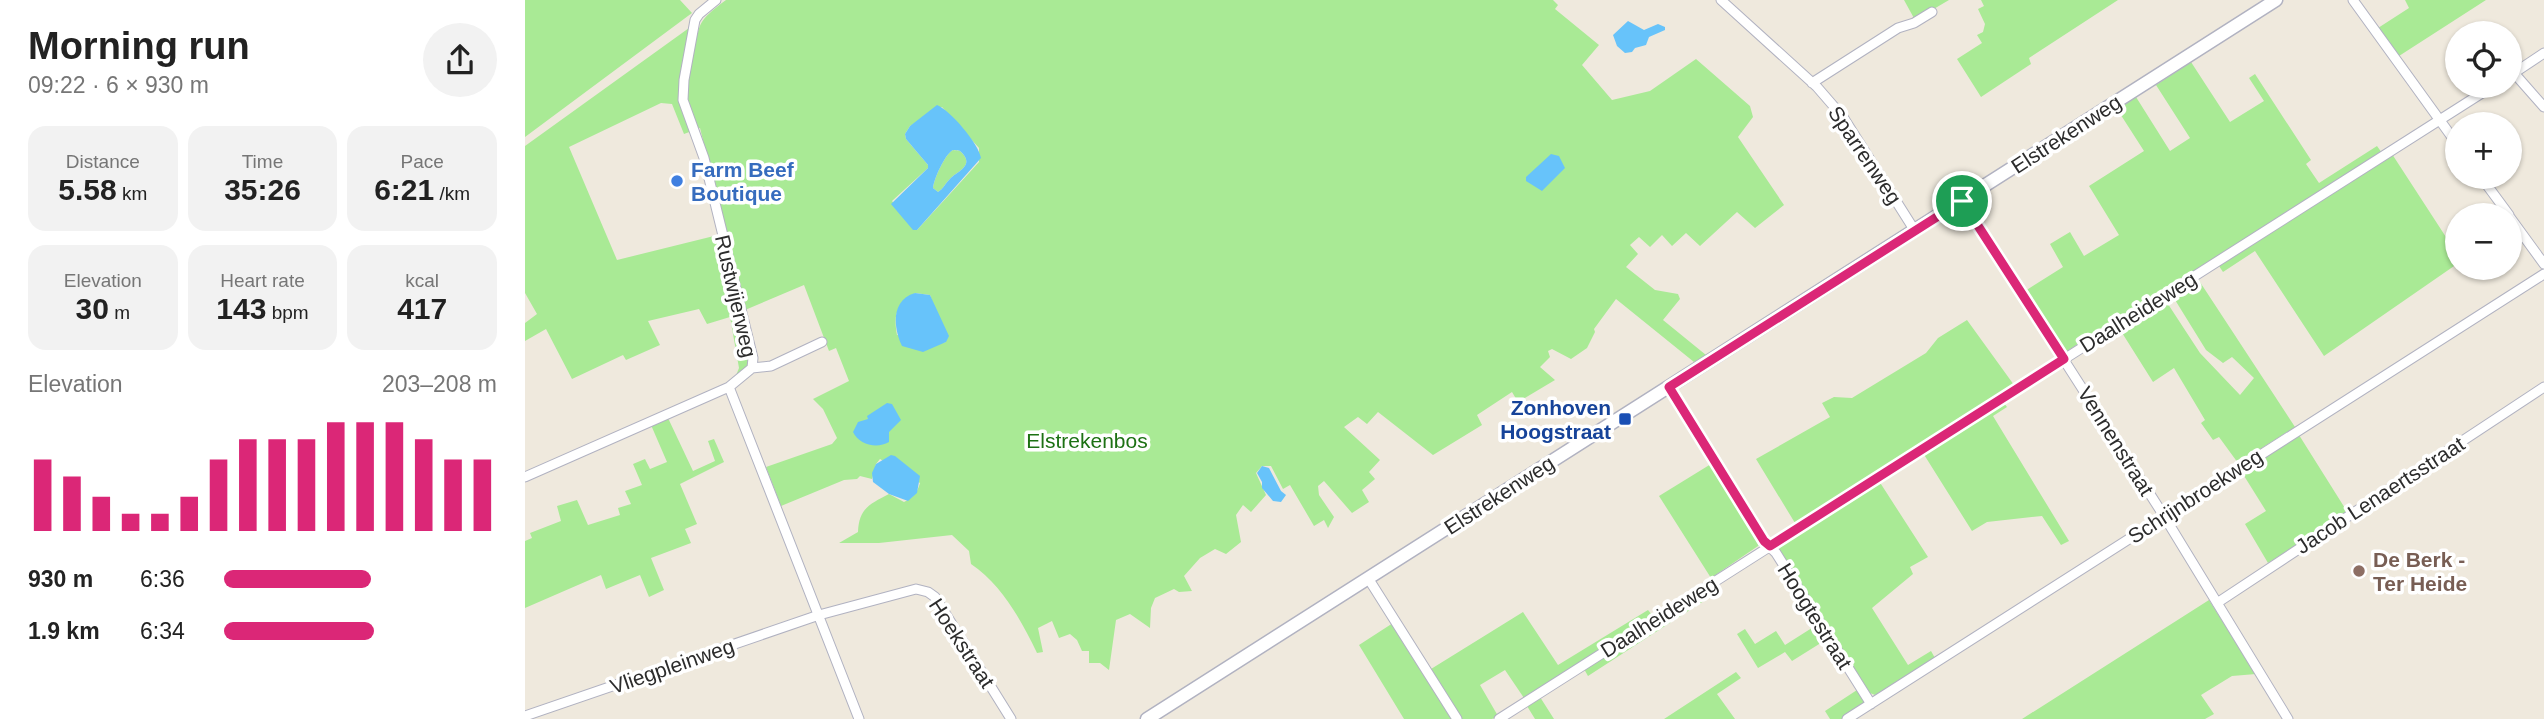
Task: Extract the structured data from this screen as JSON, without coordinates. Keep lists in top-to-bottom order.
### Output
{
  "streets": {
    "street": [
      "Elstrekenweg",
      "Sparrenweg",
      "Rustwijerweg",
      "Daalheideweg",
      "Vennenstraat",
      "Jacob Lenaertsstraat",
      "Schrijnbroekweg",
      "Hoogtestraat",
      "Hoekstraat",
      "Vliegpleinweg"
    ]
  },
  "crossings": [
    ["Elstrekenweg", "Sparrenweg"],
    ["Elstrekenweg", "Vennenstraat"],
    ["Elstrekenweg", "Hoogtestraat"],
    ["Rustwijerweg", "Hoekstraat"],
    ["Rustwijerweg", "Vliegpleinweg"],
    ["Daalheideweg", "Vennenstraat"],
    ["Daalheideweg", "Hoogtestraat"],
    ["Vennenstraat", "Jacob Lenaertsstraat"],
    ["Vennenstraat", "Schrijnbroekweg"],
    ["Schrijnbroekweg", "Hoogtestraat"],
    ["Hoekstraat", "Vliegpleinweg"]
  ],
  "parks": ["Elstrekenbos"],
  "places": {
    "other": ["Farm Beef Boutique", "De Berk - Ter Heide"],
    "transit": ["Zonhoven Hoogstraat"]
  },
  "page": {
    "heading": ["Morning run", "09:22 · 6 × 930 m"],
    "map_buttons": ["+", "−"],
    "stats": [
      ["Distance", "5.58 km"],
      ["Time", "35:26"],
      ["Pace", "6:21 /km"],
      ["Elevation", "30 m"],
      ["Heart rate", "143 bpm"],
      ["kcal", "417"]
    ],
    "chart": ["Elevation", "203–208 m"],
    "list": [
      {
        "name": "930 m",
        "note": "6:36"
      },
      {
        "name": "1.9 km",
        "note": "6:34"
      }
    ]
  }
}
